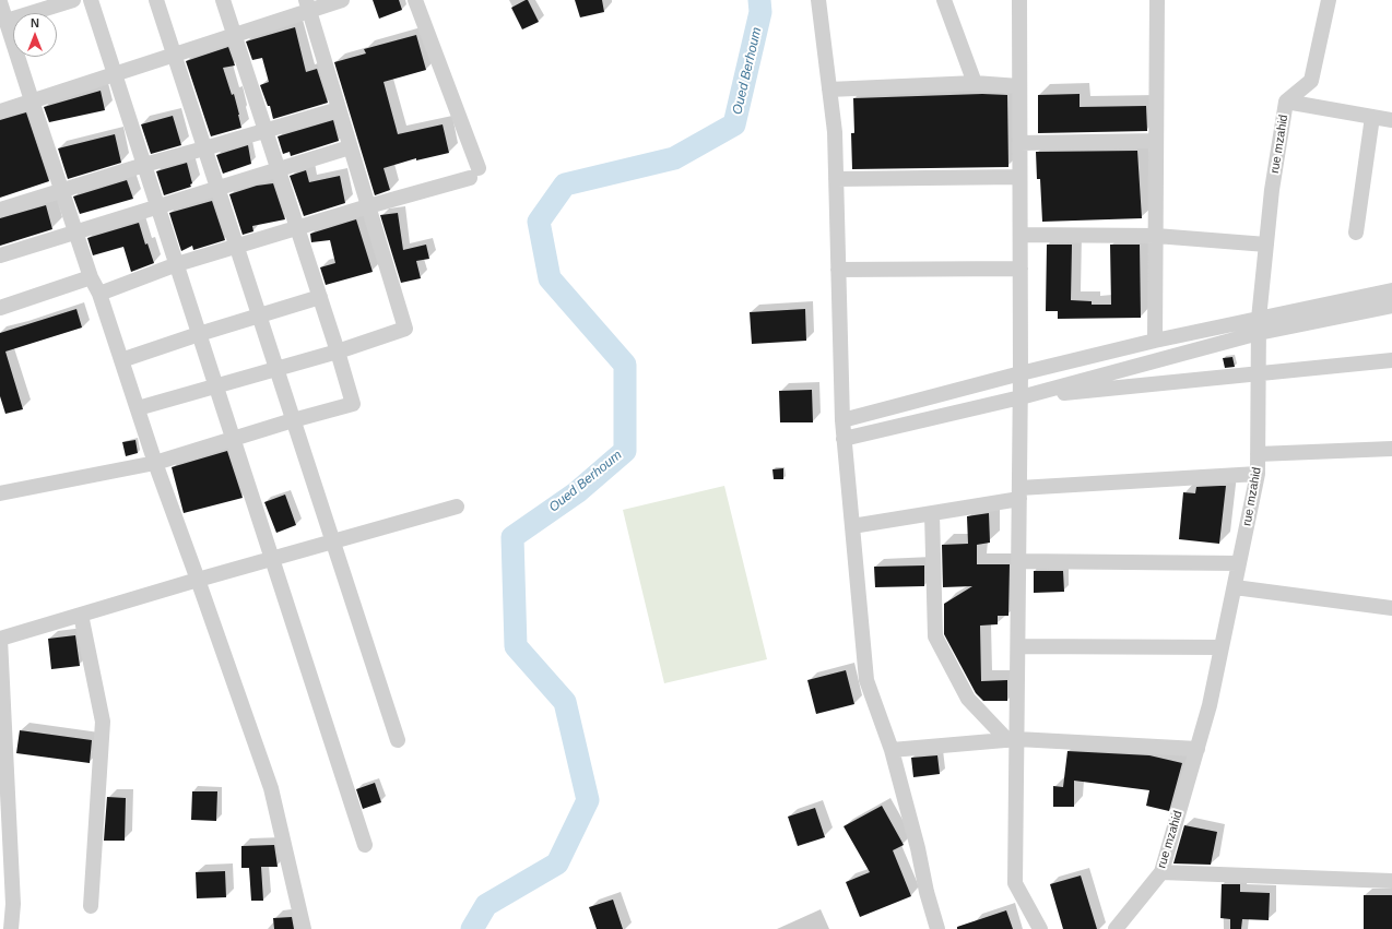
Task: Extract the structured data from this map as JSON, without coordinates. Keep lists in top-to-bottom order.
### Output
{
  "streets": {
    "street": ["rue mzahid"]
  },
  "water": ["Oued Berhoum"],
  "north": "top"
}
